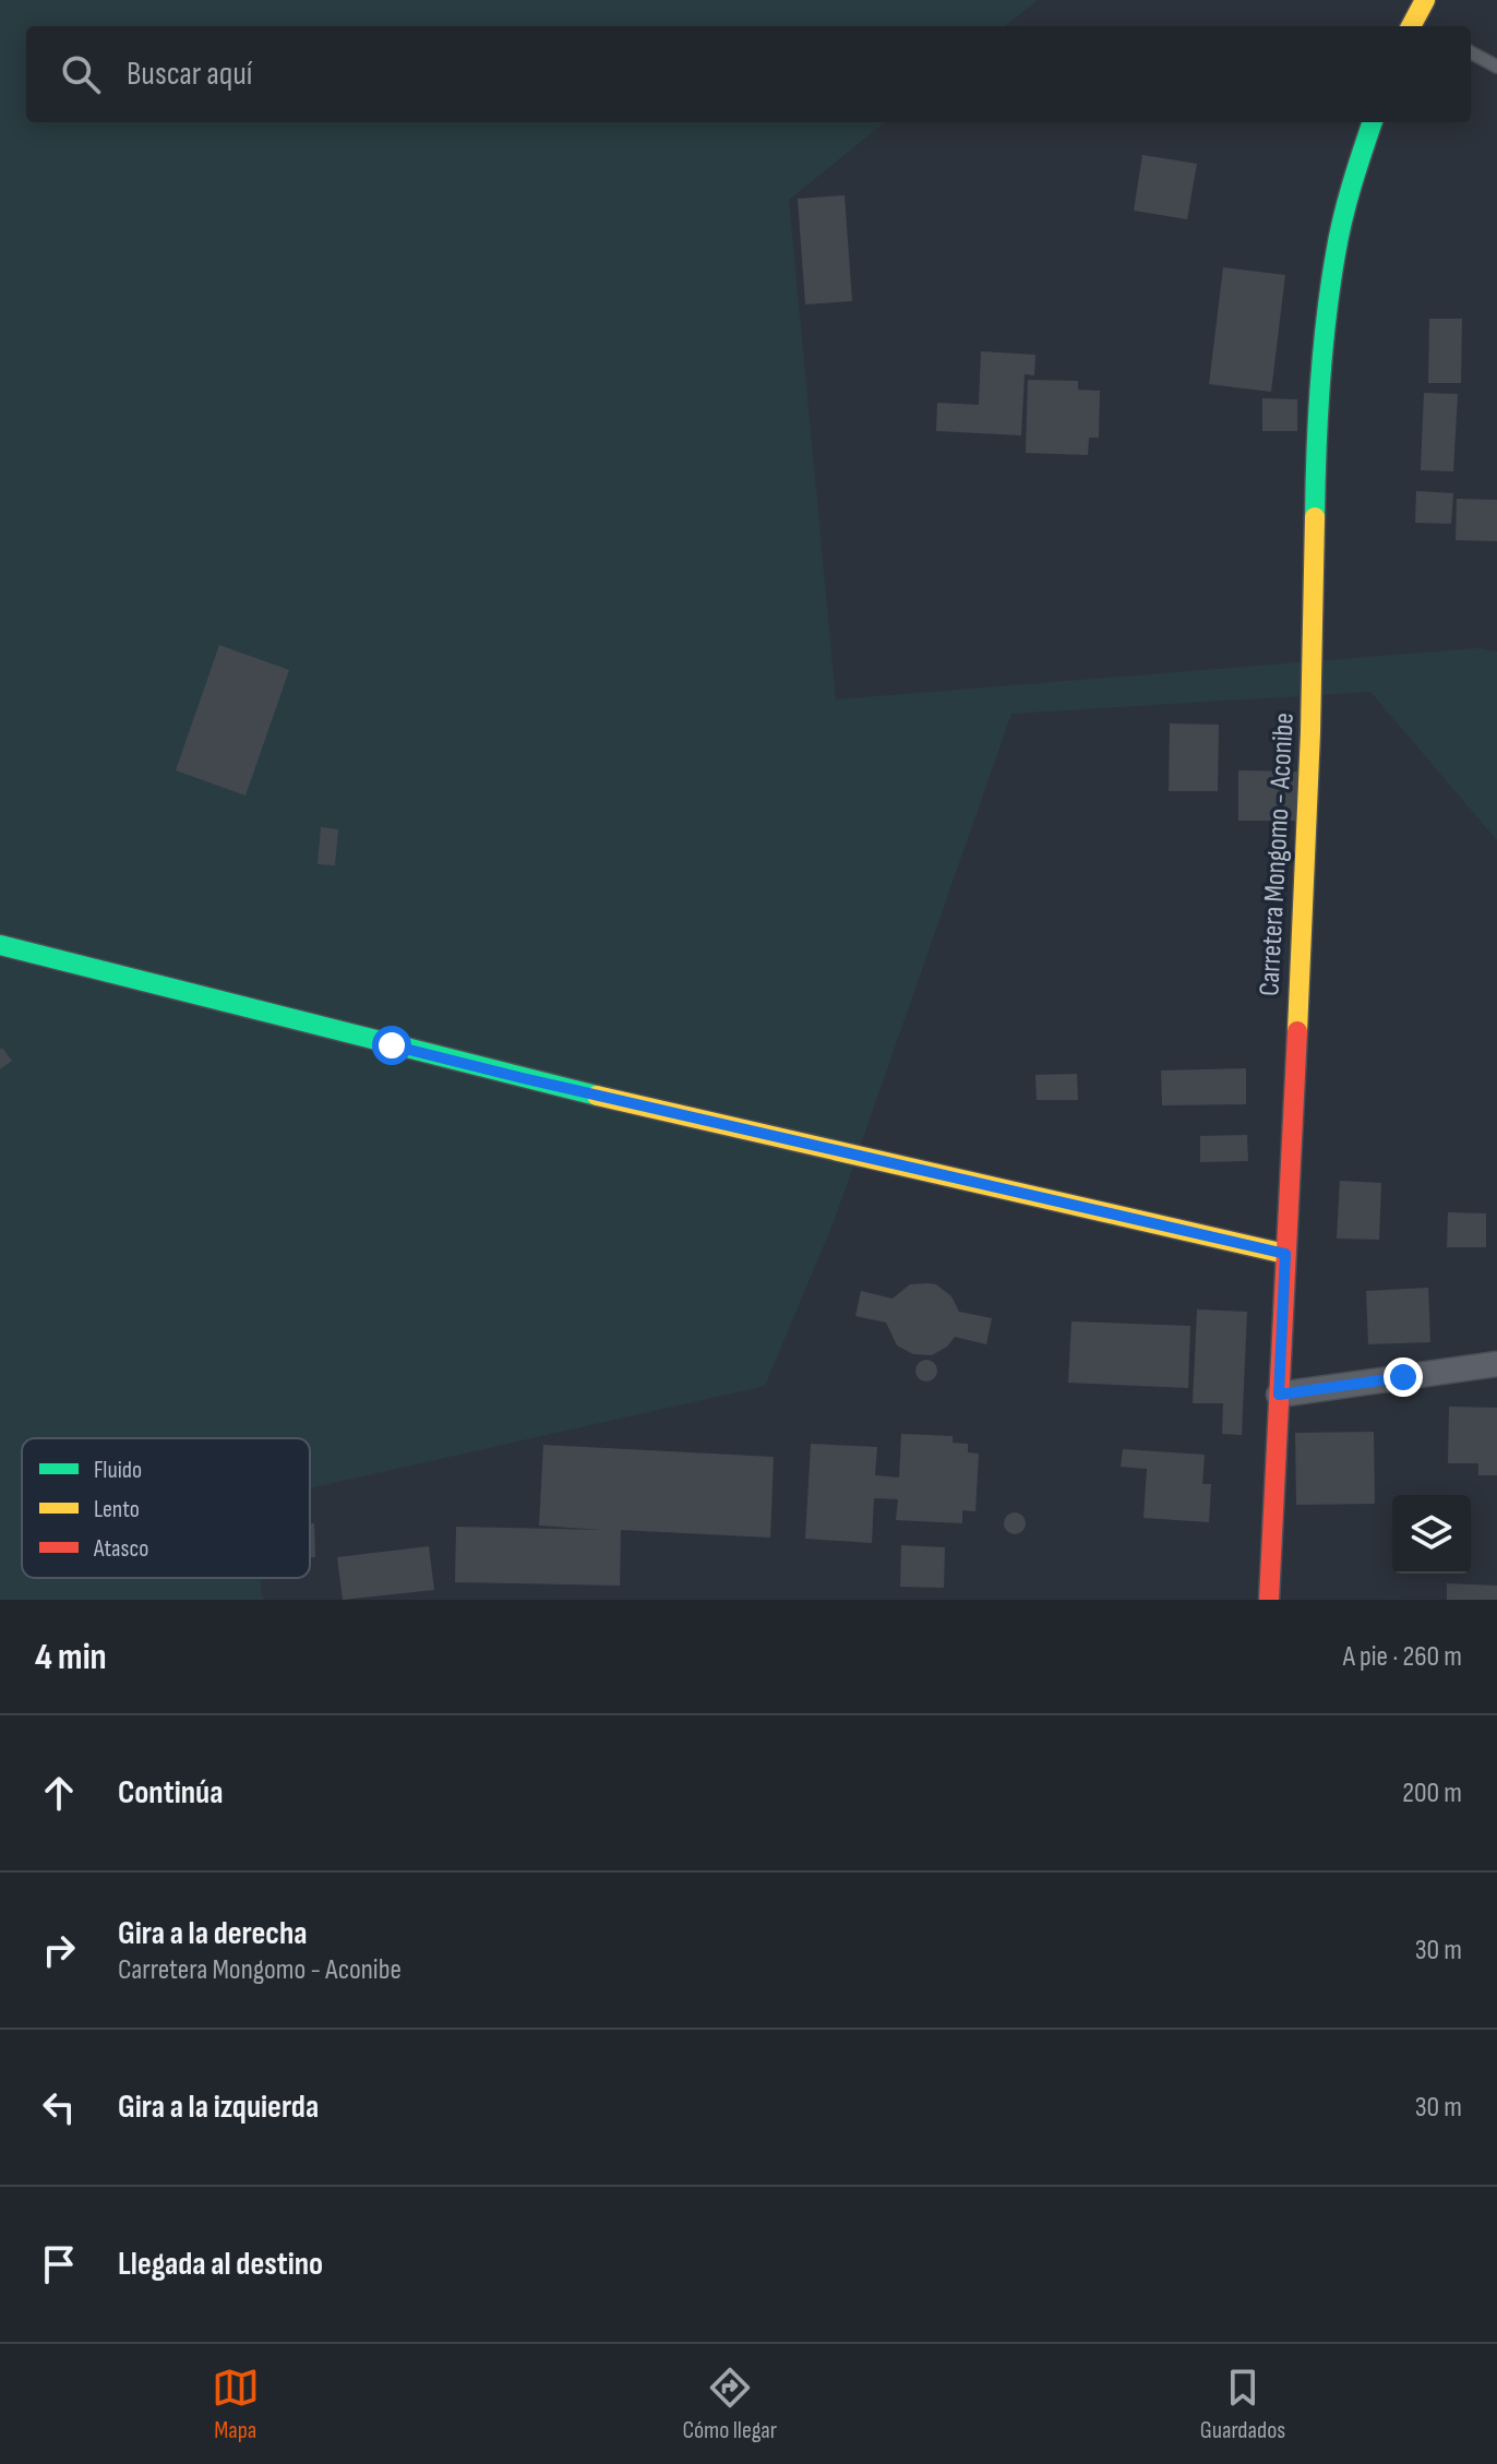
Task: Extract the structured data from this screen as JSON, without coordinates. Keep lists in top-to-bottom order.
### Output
{
  "streets": {
    "main road": ["Carretera Mongomo - Aconibe"]
  },
  "legend": ["Fluido", "Lento", "Atasco"],
  "page": {
    "search": "Buscar aquí",
    "heading": ["4 min", "A pie · 260 m"],
    "list": [
      ["Continúa", "200 m"],
      ["Gira a la derecha", "Carretera Mongomo - Aconibe", "30 m"],
      ["Gira a la izquierda", "30 m"],
      "Llegada al destino"
    ],
    "nav": ["Mapa", "Cómo llegar", "Guardados"]
  }
}
